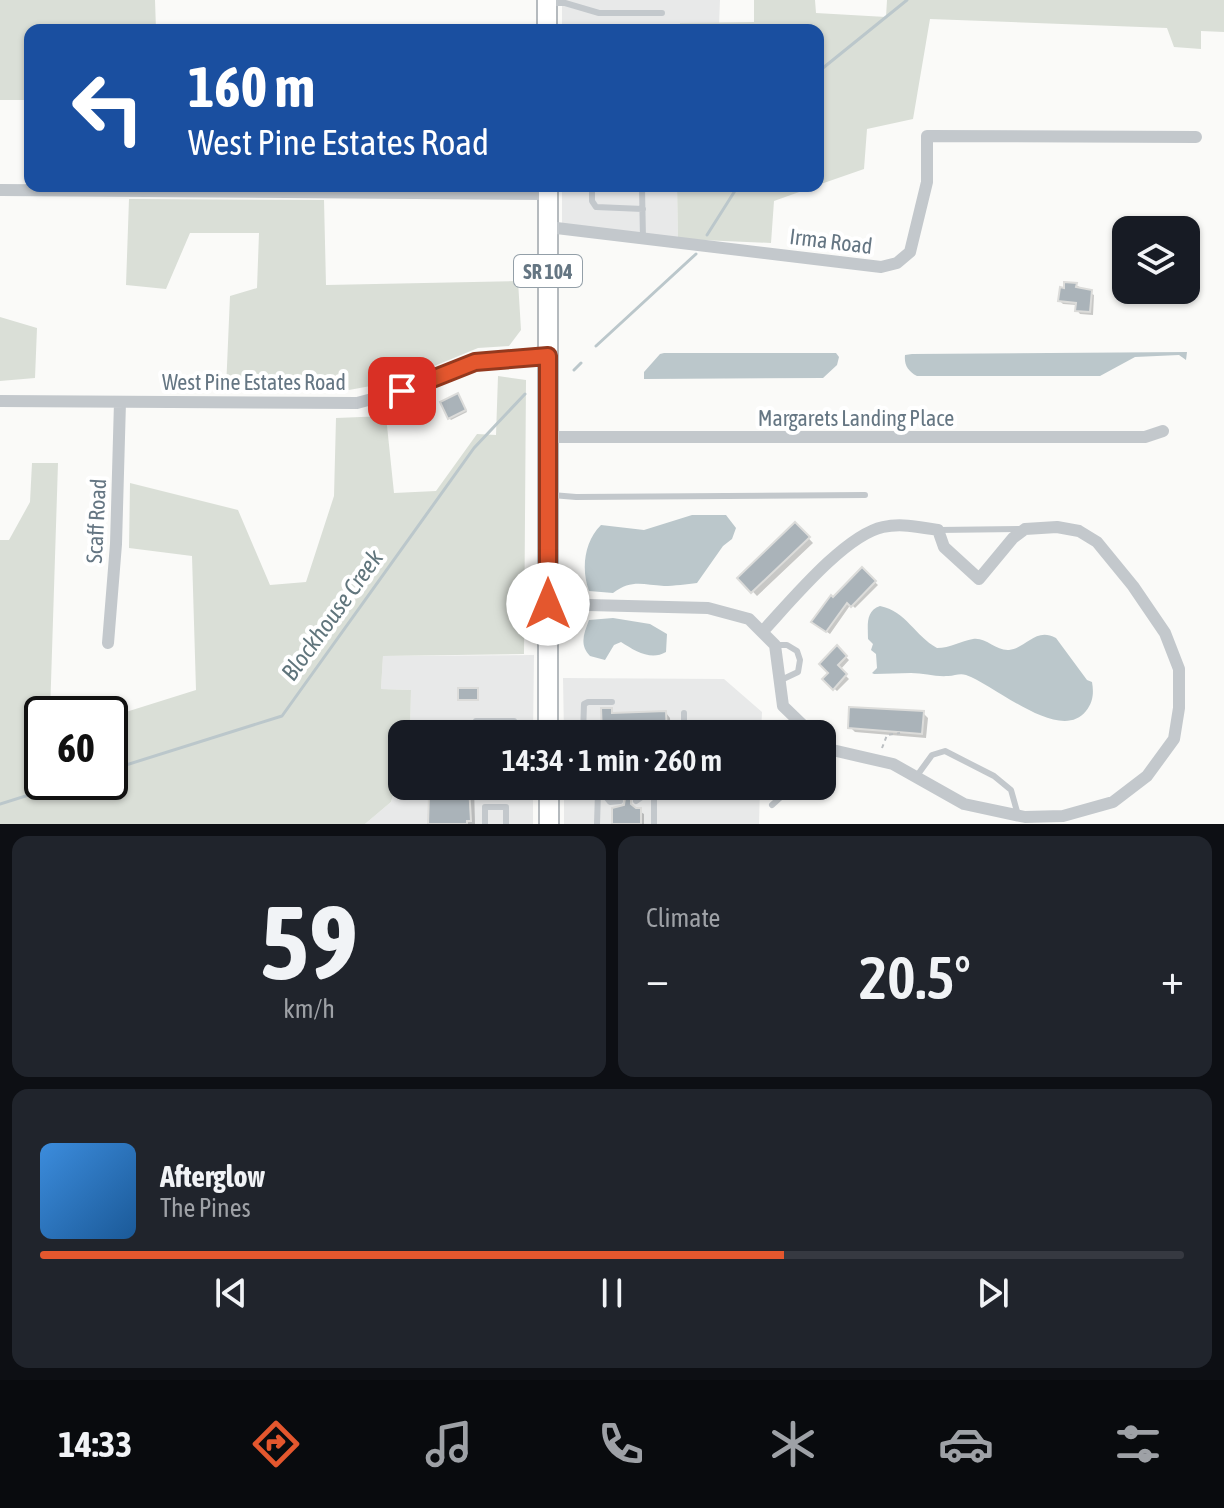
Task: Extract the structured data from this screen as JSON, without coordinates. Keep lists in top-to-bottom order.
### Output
{
  "streets": {
    "main road": ["SR 104"],
    "street": [
      "Irma Road",
      "West Pine Estates Road",
      "Margarets Landing Place",
      "Scaff Road"
    ]
  },
  "crossings": [
    ["Irma Road", "SR 104"],
    ["SR 104", "West Pine Estates Road"],
    ["SR 104", "Margarets Landing Place"],
    ["West Pine Estates Road", "Scaff Road"]
  ],
  "water": ["Blockhouse Creek"],
  "page": {
    "turn": ["160 m", "West Pine Estates Road"],
    "limit": "60",
    "trip": "14:34 · 1 min · 260 m",
    "tile": [
      ["59", "km/h"],
      "Climate"
    ],
    "heat": ["−", "20.5°", "+"],
    "song": ["Afterglow", "The Pines"],
    "tabs": "14:33"
  }
}
